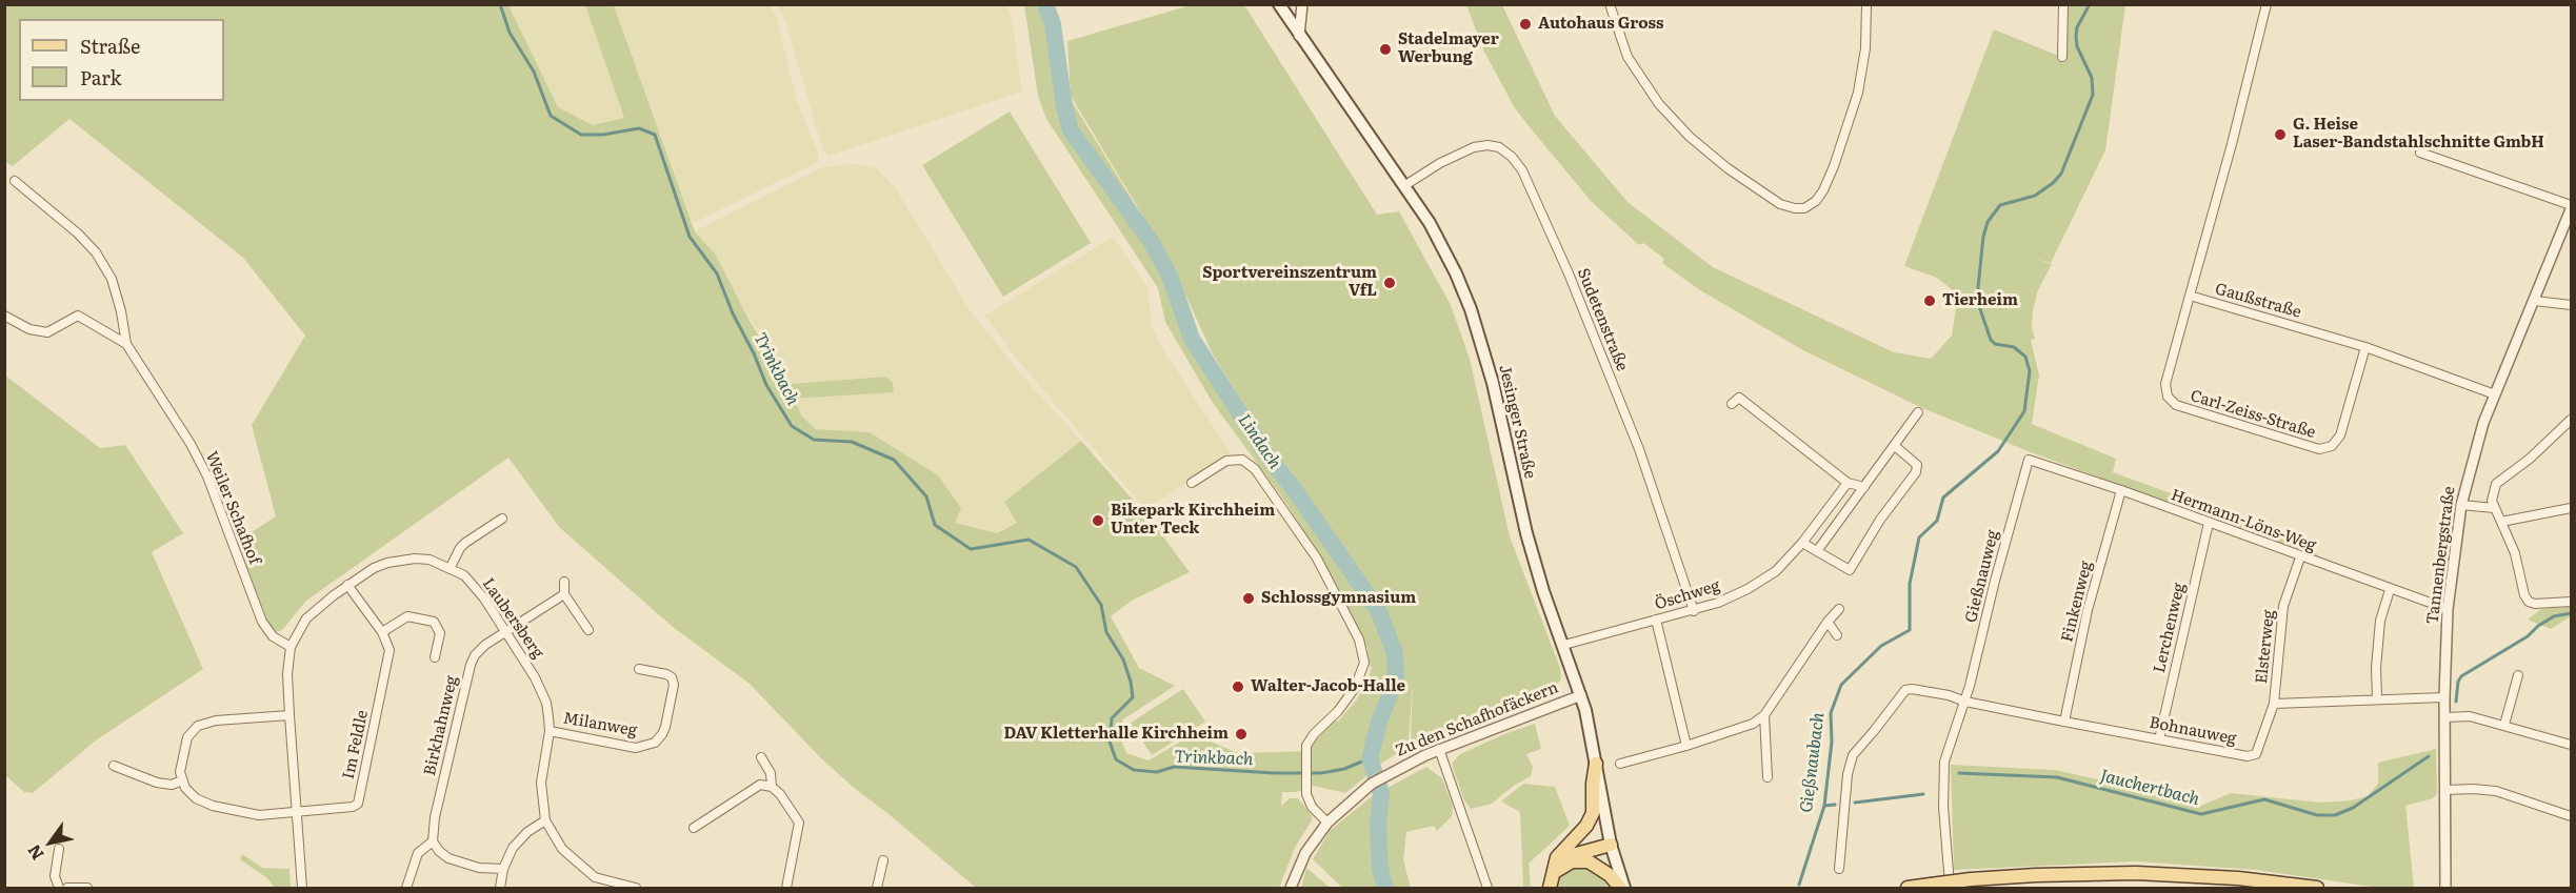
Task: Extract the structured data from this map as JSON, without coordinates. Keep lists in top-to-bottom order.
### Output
{
  "streets": {
    "main road": ["Jesinger Straße"],
    "street": [
      "Gaußstraße",
      "Sudetenstraße",
      "Carl-Zeiss-Straße",
      "Weiler Schafhof",
      "Hermann-Löns-Weg",
      "Tannenbergstraße",
      "Gießnauweg",
      "Öschweg",
      "Finkenweg",
      "Laubersberg",
      "Lerchenweg",
      "Elsterweg",
      "Zu den Schafhofäckern",
      "Milanweg",
      "Birkhahnweg",
      "Bohnauweg",
      "Im Feldle"
    ]
  },
  "crossings": [
    ["Gaußstraße", "Carl-Zeiss-Straße"],
    ["Gaußstraße", "Tannenbergstraße"],
    ["Sudetenstraße", "Jesinger Straße"],
    ["Sudetenstraße", "Öschweg"],
    ["Jesinger Straße", "Öschweg"],
    ["Jesinger Straße", "Zu den Schafhofäckern"],
    ["Weiler Schafhof", "Laubersberg"],
    ["Hermann-Löns-Weg", "Tannenbergstraße"],
    ["Hermann-Löns-Weg", "Gießnauweg"],
    ["Hermann-Löns-Weg", "Finkenweg"],
    ["Hermann-Löns-Weg", "Lerchenweg"],
    ["Hermann-Löns-Weg", "Elsterweg"],
    ["Gießnauweg", "Bohnauweg"],
    ["Finkenweg", "Bohnauweg"],
    ["Laubersberg", "Milanweg"],
    ["Laubersberg", "Birkhahnweg"],
    ["Laubersberg", "Im Feldle"],
    ["Lerchenweg", "Bohnauweg"],
    ["Elsterweg", "Bohnauweg"]
  ],
  "water": [
    "Trinkbach",
    "Lindach",
    "Gießnaubach",
    "Jauchertbach"
  ],
  "places": [
    "Autohaus Gross",
    "Stadelmayer Werbung",
    "G. Heise Laser-Bandstahlschnitte GmbH",
    "Sportvereinszentrum VfL",
    "Tierheim",
    "Bikepark Kirchheim Unter Teck",
    "Schlossgymnasium",
    "Walter-Jacob-Halle",
    "DAV Kletterhalle Kirchheim"
  ],
  "legend": ["Straße", "Park"],
  "north": "bottom left"
}
